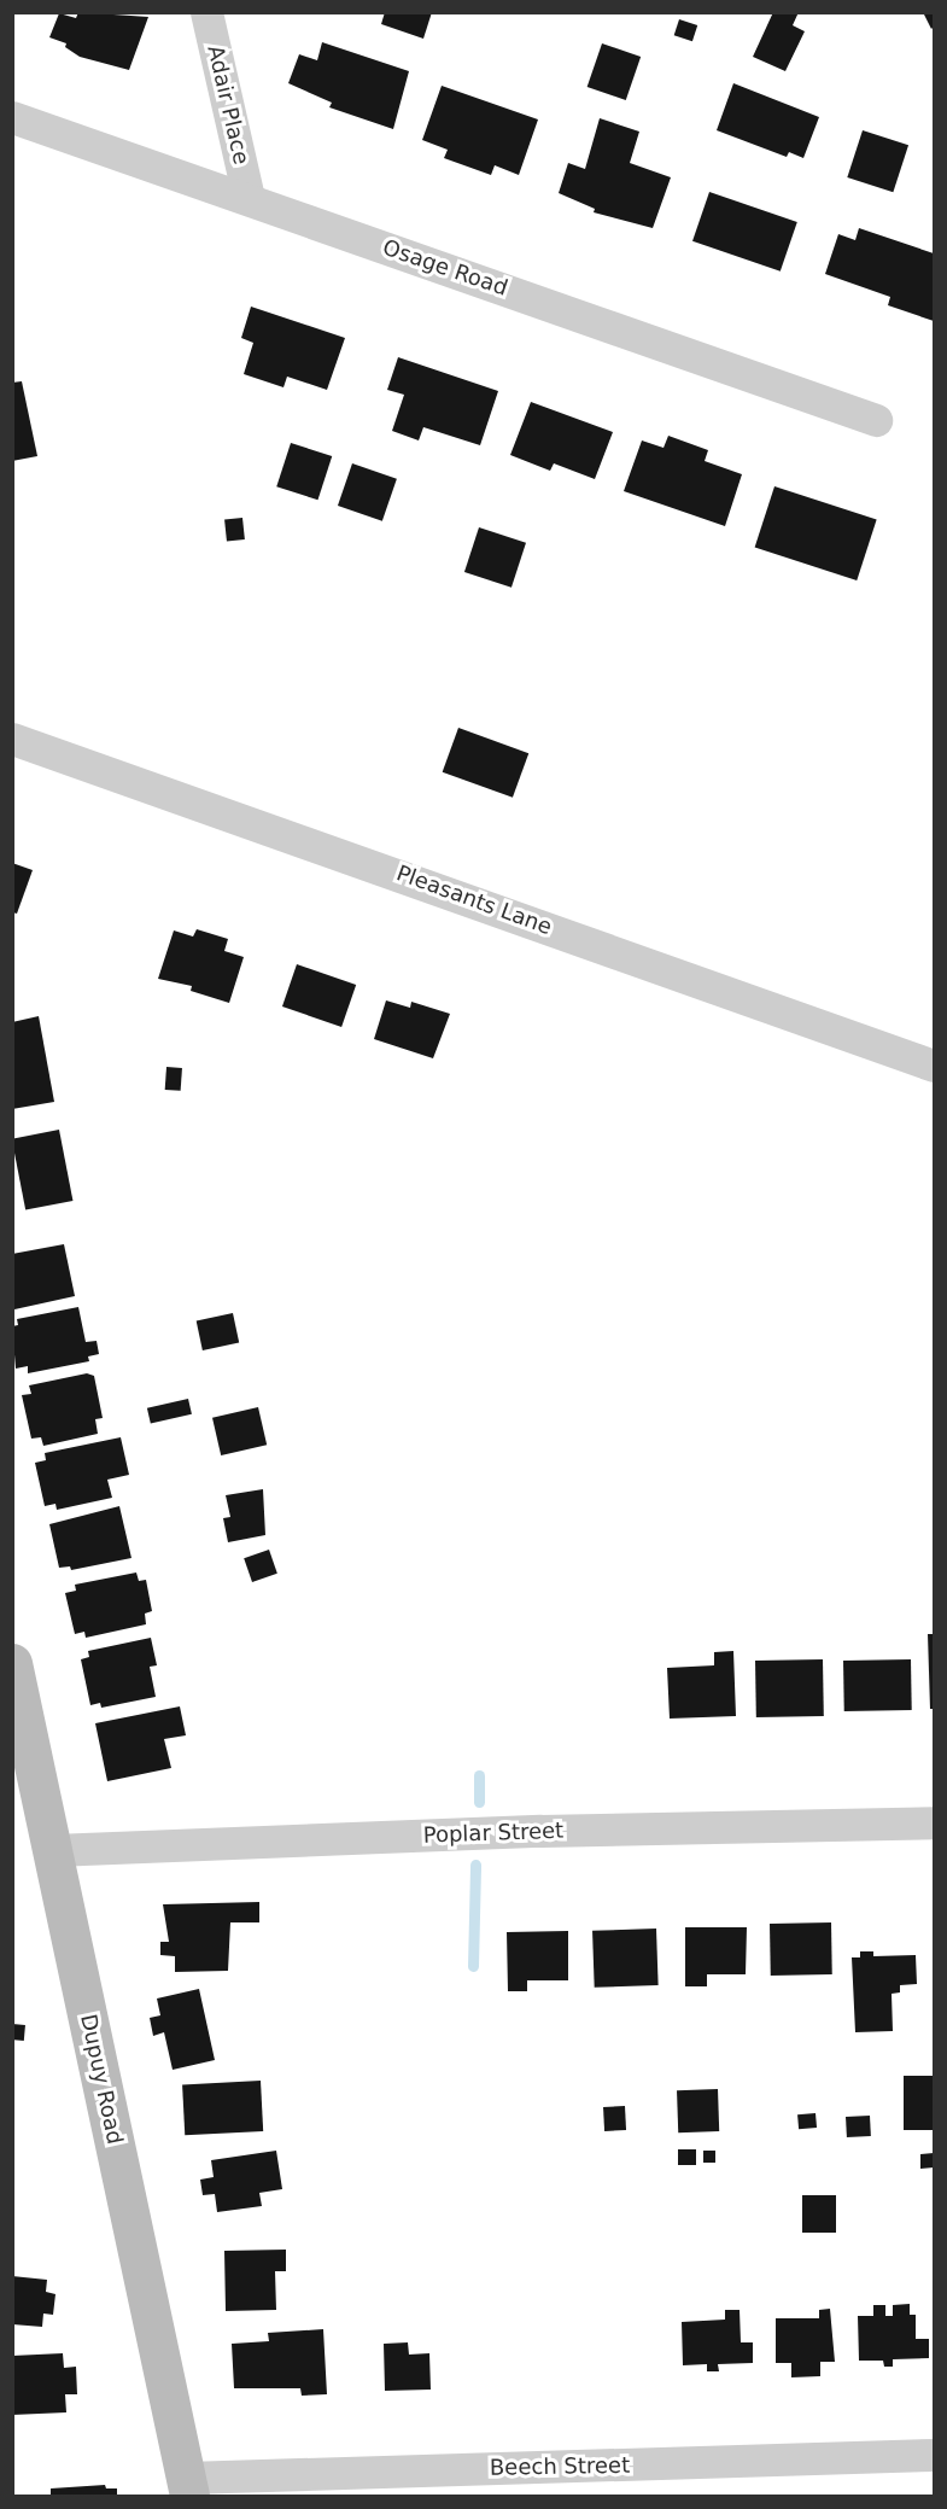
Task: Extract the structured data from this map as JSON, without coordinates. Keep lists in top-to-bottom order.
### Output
{
  "streets": {
    "street": [
      "Adair Place",
      "Osage Road",
      "Pleasants Lane",
      "Poplar Street",
      "Dupuy Road",
      "Beech Street"
    ]
  },
  "crossings": [
    ["Adair Place", "Osage Road"],
    ["Poplar Street", "Dupuy Road"],
    ["Dupuy Road", "Beech Street"]
  ]
}
